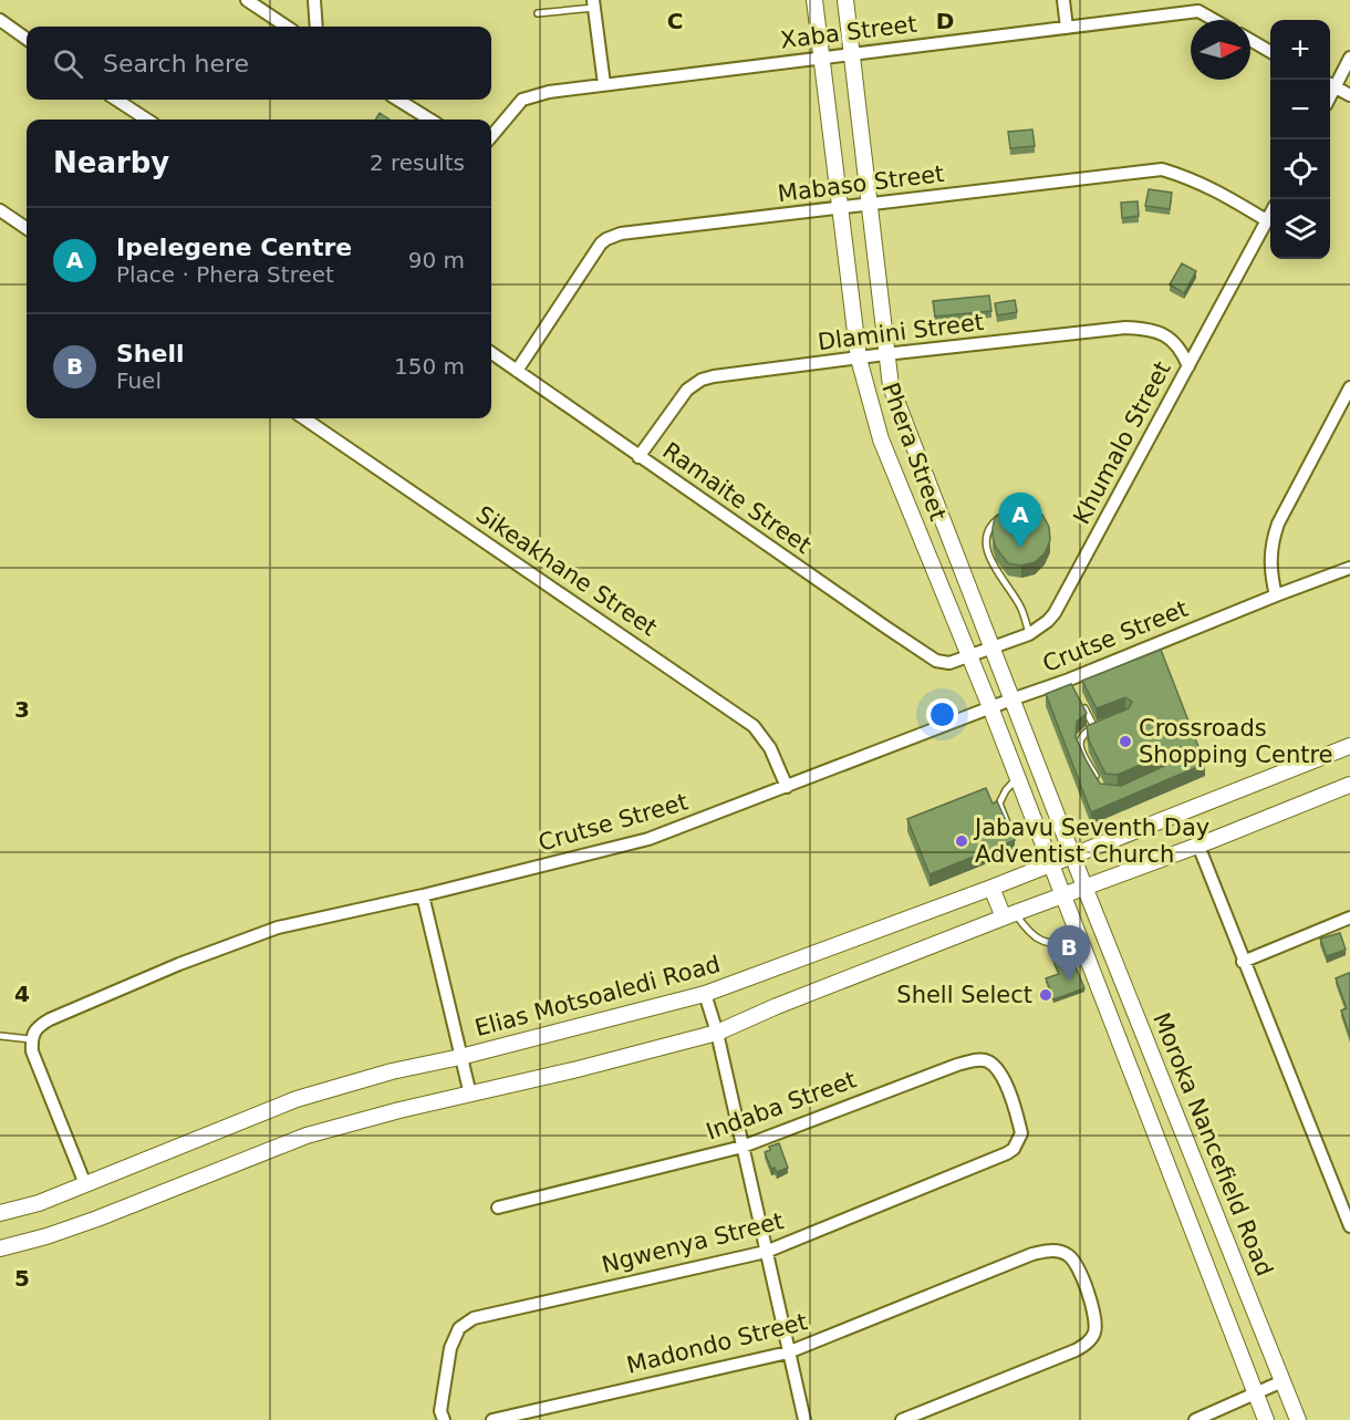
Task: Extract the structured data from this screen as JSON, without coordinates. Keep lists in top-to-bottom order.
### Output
{
  "streets": {
    "main road": ["Phera Street", "Elias Motsoaledi Road", "Moroka Nancefield Road"],
    "street": [
      "Xaba Street",
      "Mabaso Street",
      "Dlamini Street",
      "Khumalo Street",
      "Ramaite Street",
      "Sikeakhane Street",
      "Crutse Street",
      "Indaba Street",
      "Ngwenya Street",
      "Madondo Street"
    ]
  },
  "crossings": [
    ["Xaba Street", "Phera Street"],
    ["Mabaso Street", "Khumalo Street"],
    ["Mabaso Street", "Phera Street"],
    ["Mabaso Street", "Ramaite Street"],
    ["Dlamini Street", "Khumalo Street"],
    ["Dlamini Street", "Phera Street"],
    ["Dlamini Street", "Ramaite Street"],
    ["Khumalo Street", "Phera Street"],
    ["Khumalo Street", "Ramaite Street"],
    ["Phera Street", "Ramaite Street"],
    ["Phera Street", "Crutse Street"],
    ["Phera Street", "Elias Motsoaledi Road"],
    ["Phera Street", "Moroka Nancefield Road"],
    ["Sikeakhane Street", "Crutse Street"],
    ["Indaba Street", "Ngwenya Street"]
  ],
  "places": ["Crossroads Shopping Centre", "Jabavu Seventh Day Adventist Church", "Shell Select"],
  "north": "right",
  "page": {
    "map_buttons": ["+", "−"],
    "search": "Search here",
    "heading": ["Nearby", "2 results"],
    "list": [
      {
        "mark": "A",
        "name": "Ipelegene Centre",
        "note": "Place · Phera Street",
        "value": "90 m"
      },
      {
        "mark": "B",
        "name": "Shell",
        "note": "Fuel",
        "value": "150 m"
      }
    ],
    "pins": ["A", "B"]
  },
  "grid": {
    "columns": ["C", "D"],
    "rows": ["3", "4", "5"]
  }
}
